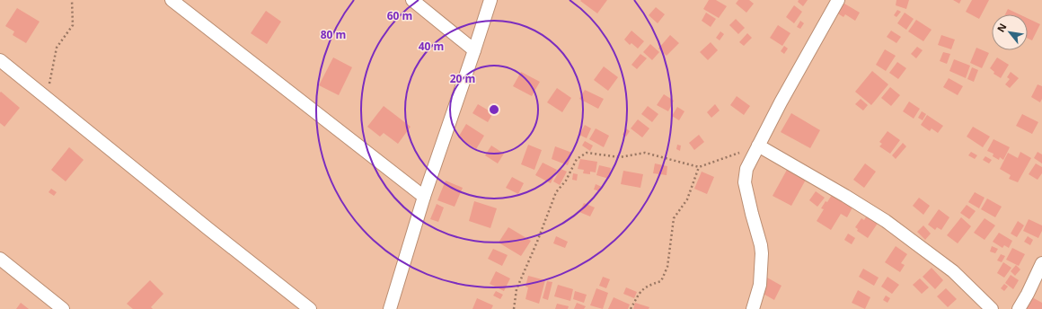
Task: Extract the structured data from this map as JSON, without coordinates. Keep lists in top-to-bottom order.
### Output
{
  "north": "top left",
  "rings": [
    "60 m",
    "80 m",
    "40 m",
    "20 m"
  ]
}
